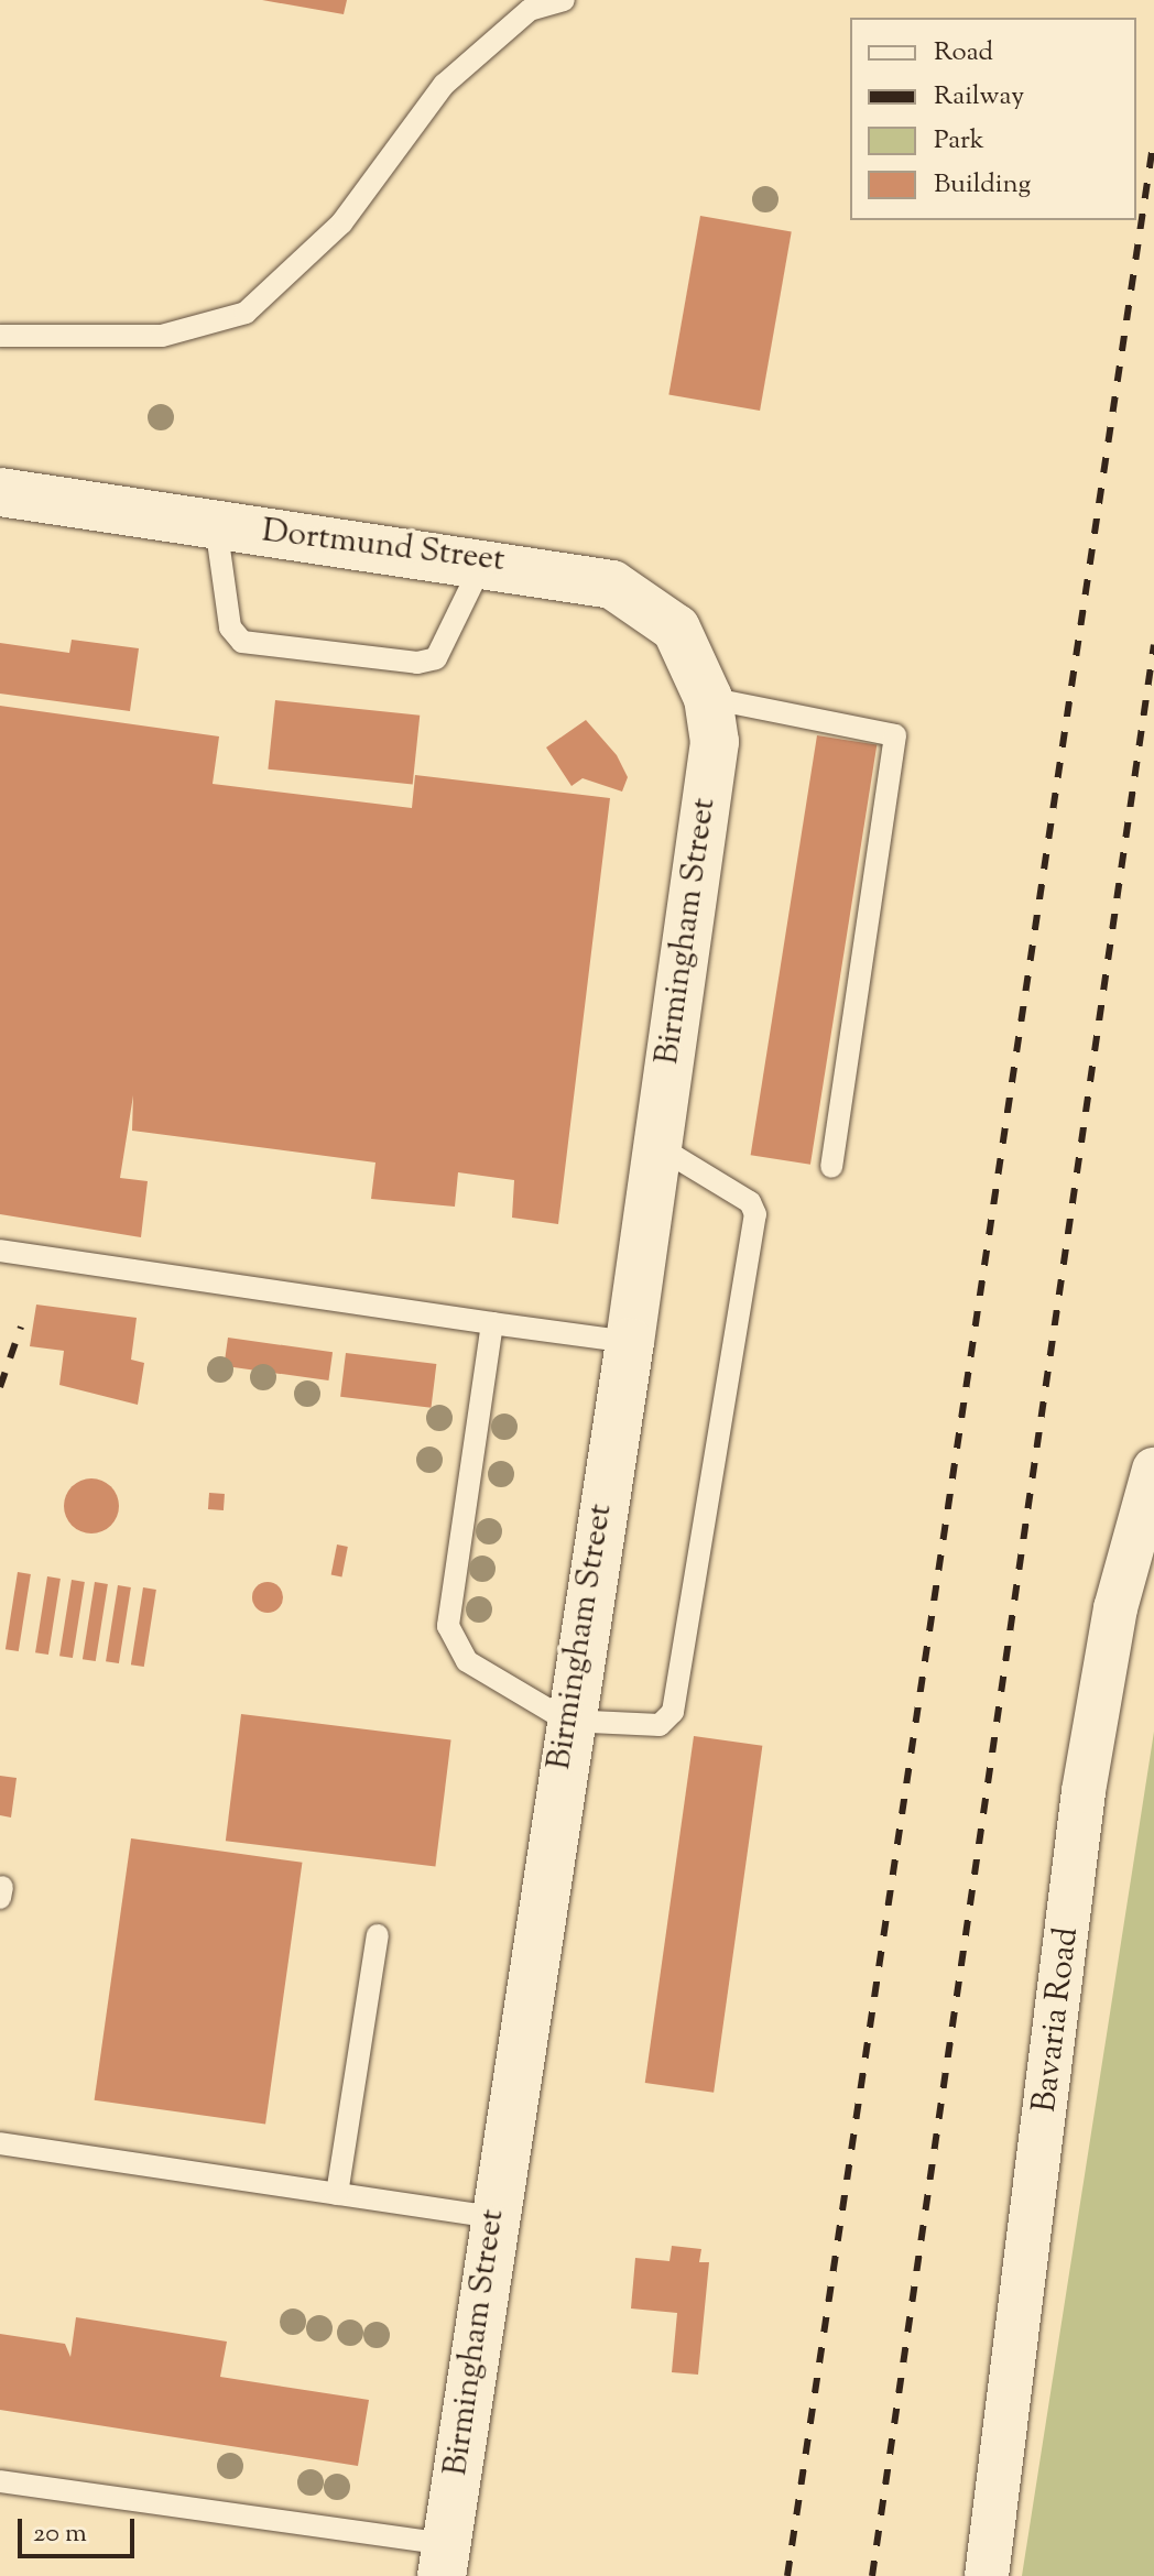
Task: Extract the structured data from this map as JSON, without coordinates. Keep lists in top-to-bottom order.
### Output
{
  "streets": {
    "street": ["Dortmund Street", "Birmingham Street", "Bavaria Road"]
  },
  "crossings": [
    ["Dortmund Street", "Birmingham Street"]
  ],
  "legend": [
    "Road",
    "Railway",
    "Park",
    "Building"
  ],
  "scale_bar": "20 m"
}
